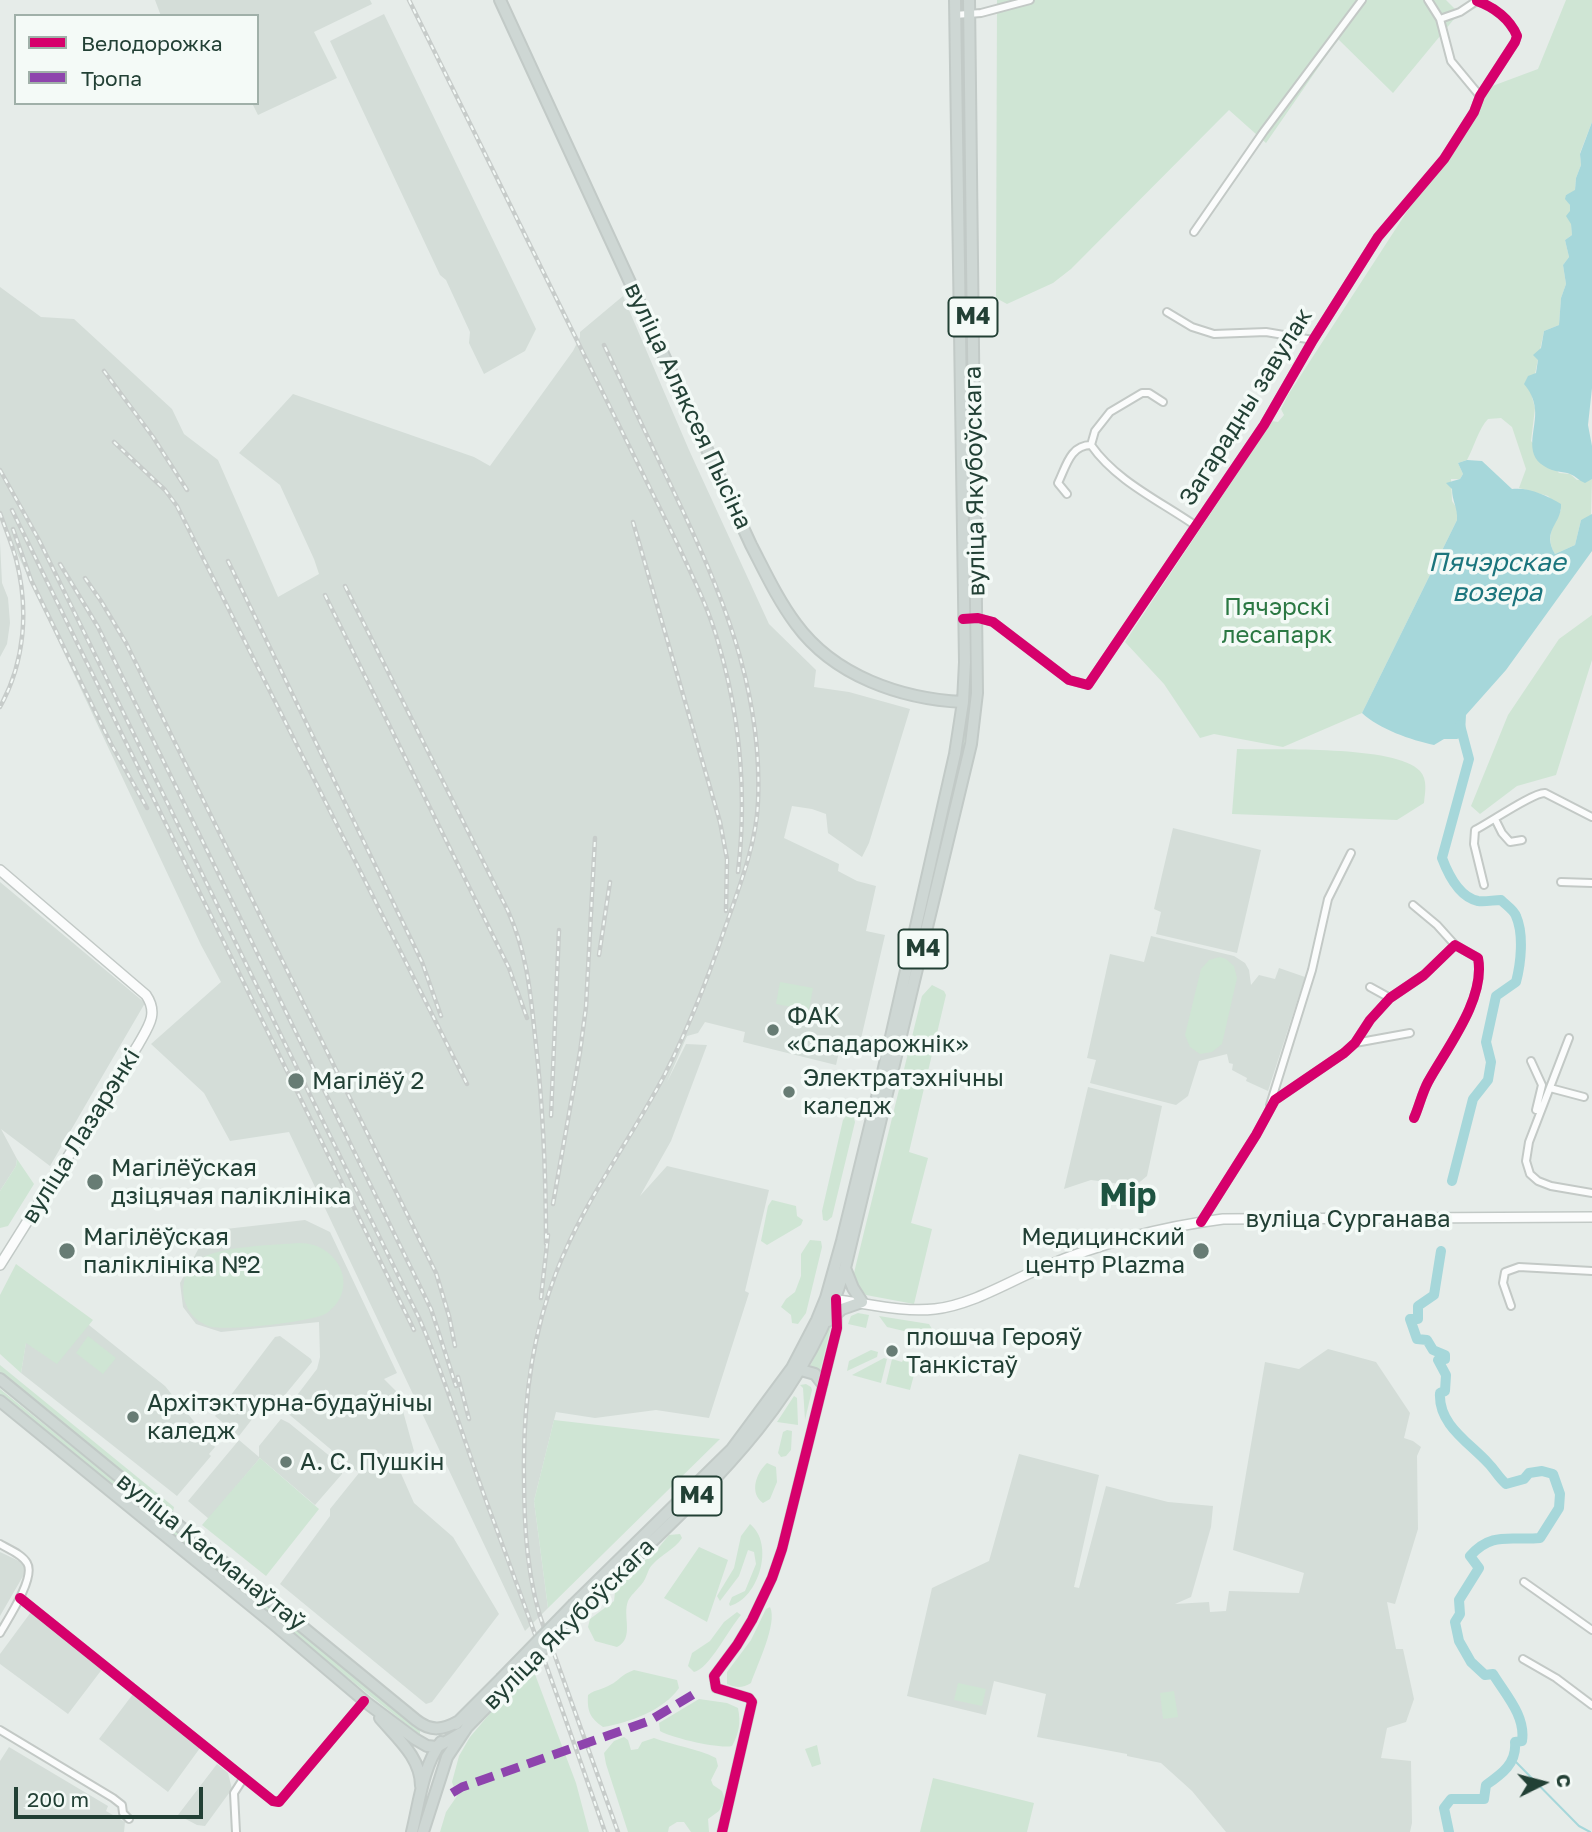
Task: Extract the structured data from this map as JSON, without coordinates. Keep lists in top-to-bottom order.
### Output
{
  "streets": {
    "main road": [
      "М4",
      "вуліца Аляксея Пысіна",
      "вуліца Якубоўскага",
      "вуліца Лазарэнкі",
      "вуліца Сурганава",
      "вуліца Касманаўтаў"
    ],
    "street": ["Загарадны завулак"]
  },
  "crossings": [
    ["М4", "вуліца Якубоўскага"],
    ["М4", "вуліца Касманаўтаў"],
    ["вуліца Аляксея Пысіна", "вуліца Якубоўскага"],
    ["Загарадны завулак", "вуліца Якубоўскага"],
    ["вуліца Якубоўскага", "вуліца Сурганава"]
  ],
  "districts": ["Мір"],
  "water": ["Пячэрскае возера"],
  "parks": ["Пячэрскі лесапарк"],
  "places": [
    "ФАК «Спадарожнік»",
    "Магілёў 2",
    "Электратэхнічны каледж",
    "Магілёўская дзіцячая паліклініка",
    "Магілёўская паліклініка №2",
    "Медицинский центр Plazma",
    "плошча Герояў Танкістаў",
    "Архітэктурна-будаўнічы каледж",
    "А. С. Пушкін"
  ],
  "legend": ["Велодорожка", "Тропа"],
  "scale_bar": "200 m",
  "north": "right"
}
